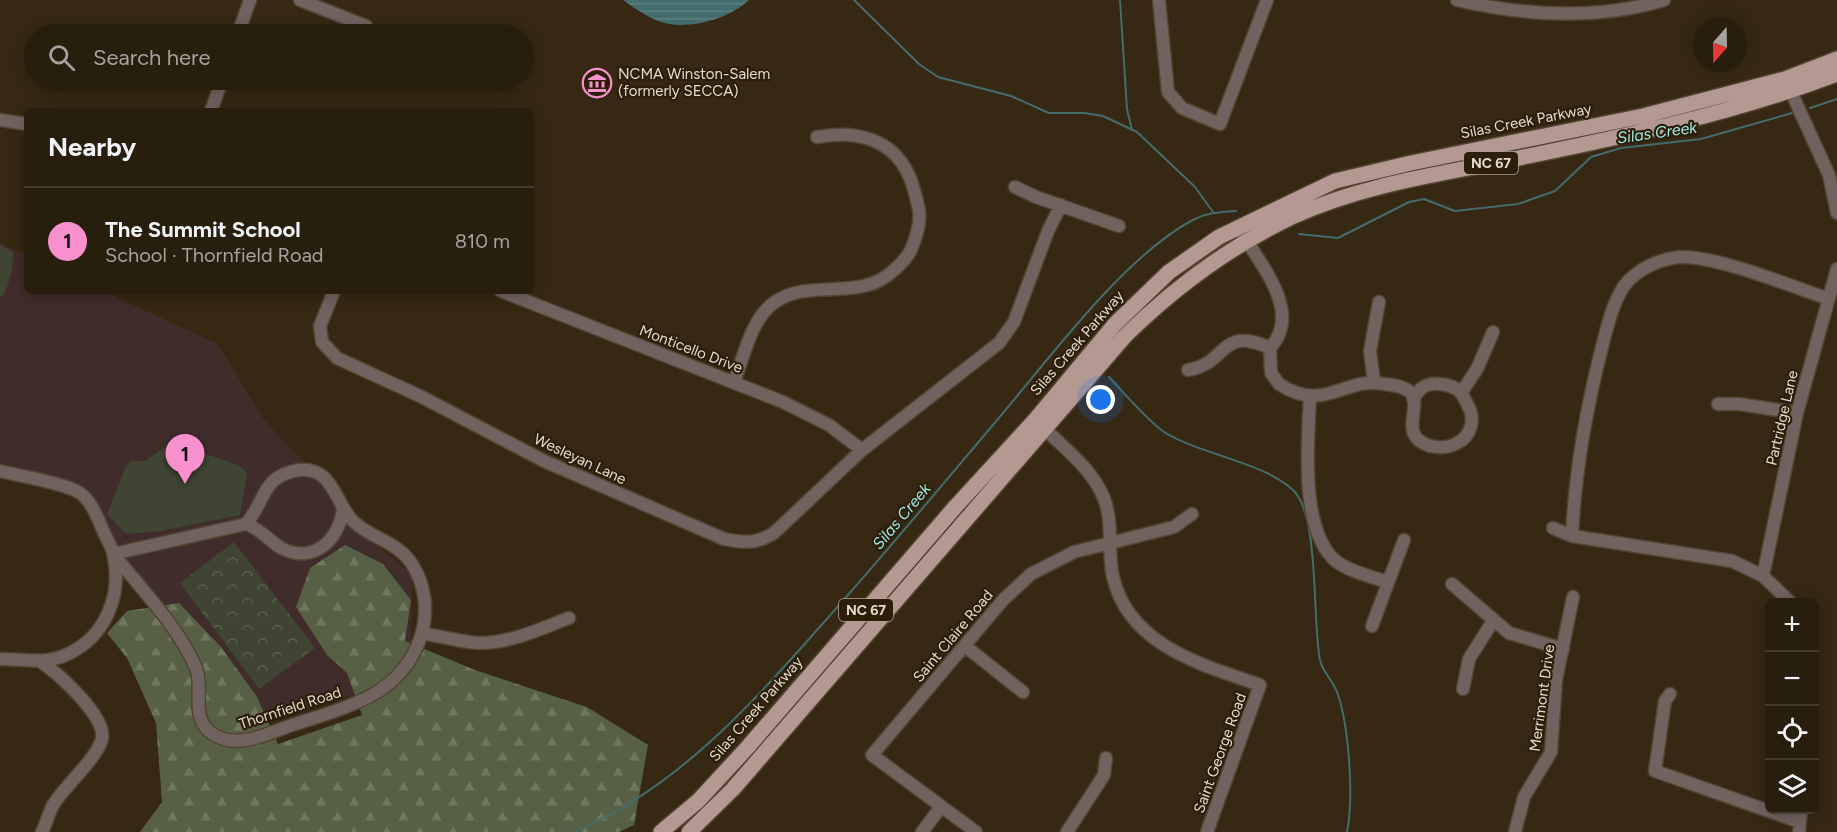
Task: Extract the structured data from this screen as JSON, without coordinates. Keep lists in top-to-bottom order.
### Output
{
  "streets": {
    "main road": ["Silas Creek Parkway", "NC 67"],
    "street": [
      "Monticello Drive",
      "Partridge Lane",
      "Wesleyan Lane",
      "Saint Claire Road",
      "Merrimont Drive",
      "Thornfield Road",
      "Saint George Road"
    ]
  },
  "crossings": [
    ["Monticello Drive", "Wesleyan Lane"],
    ["Saint Claire Road", "Saint George Road"]
  ],
  "water": ["Silas Creek"],
  "places": {
    "museum": ["NCMA Winston-Salem (formerly SECCA)"]
  },
  "north": "bottom",
  "page": {
    "search": "Search here",
    "heading": "Nearby",
    "list": [
      {
        "mark": "1",
        "name": "The Summit School",
        "note": "School · Thornfield Road",
        "value": "810 m"
      }
    ],
    "pins": "1",
    "map_buttons": ["+", "−"]
  }
}
